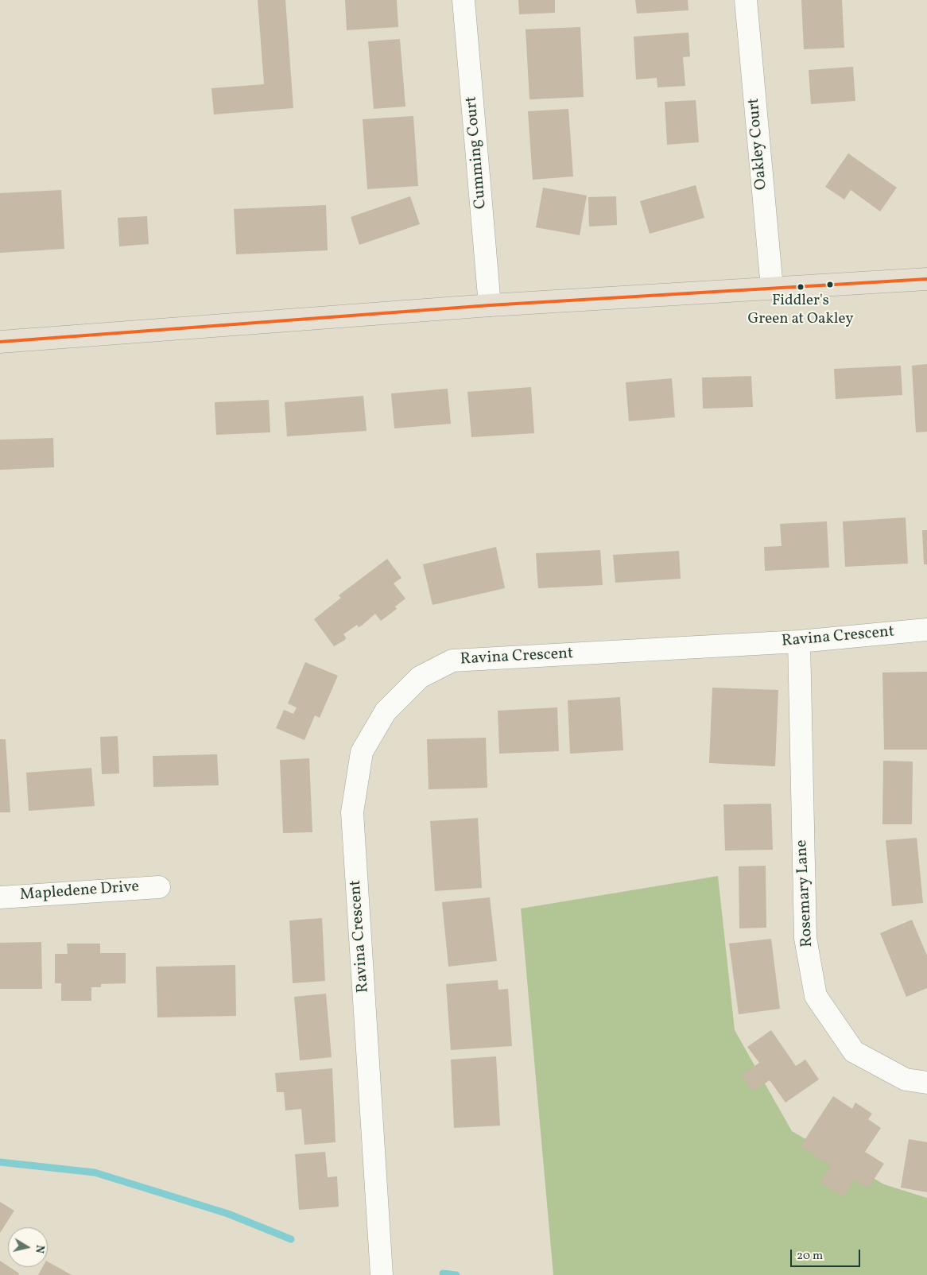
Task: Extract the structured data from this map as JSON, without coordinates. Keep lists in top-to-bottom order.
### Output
{
  "streets": {
    "street": [
      "Oakley Court",
      "Cumming Court",
      "Ravina Crescent",
      "Mapledene Drive",
      "Rosemary Lane"
    ]
  },
  "crossings": [
    ["Ravina Crescent", "Rosemary Lane"]
  ],
  "places": ["Fiddler's Green at Oakley"],
  "scale_bar": "20 m",
  "north": "right"
}
